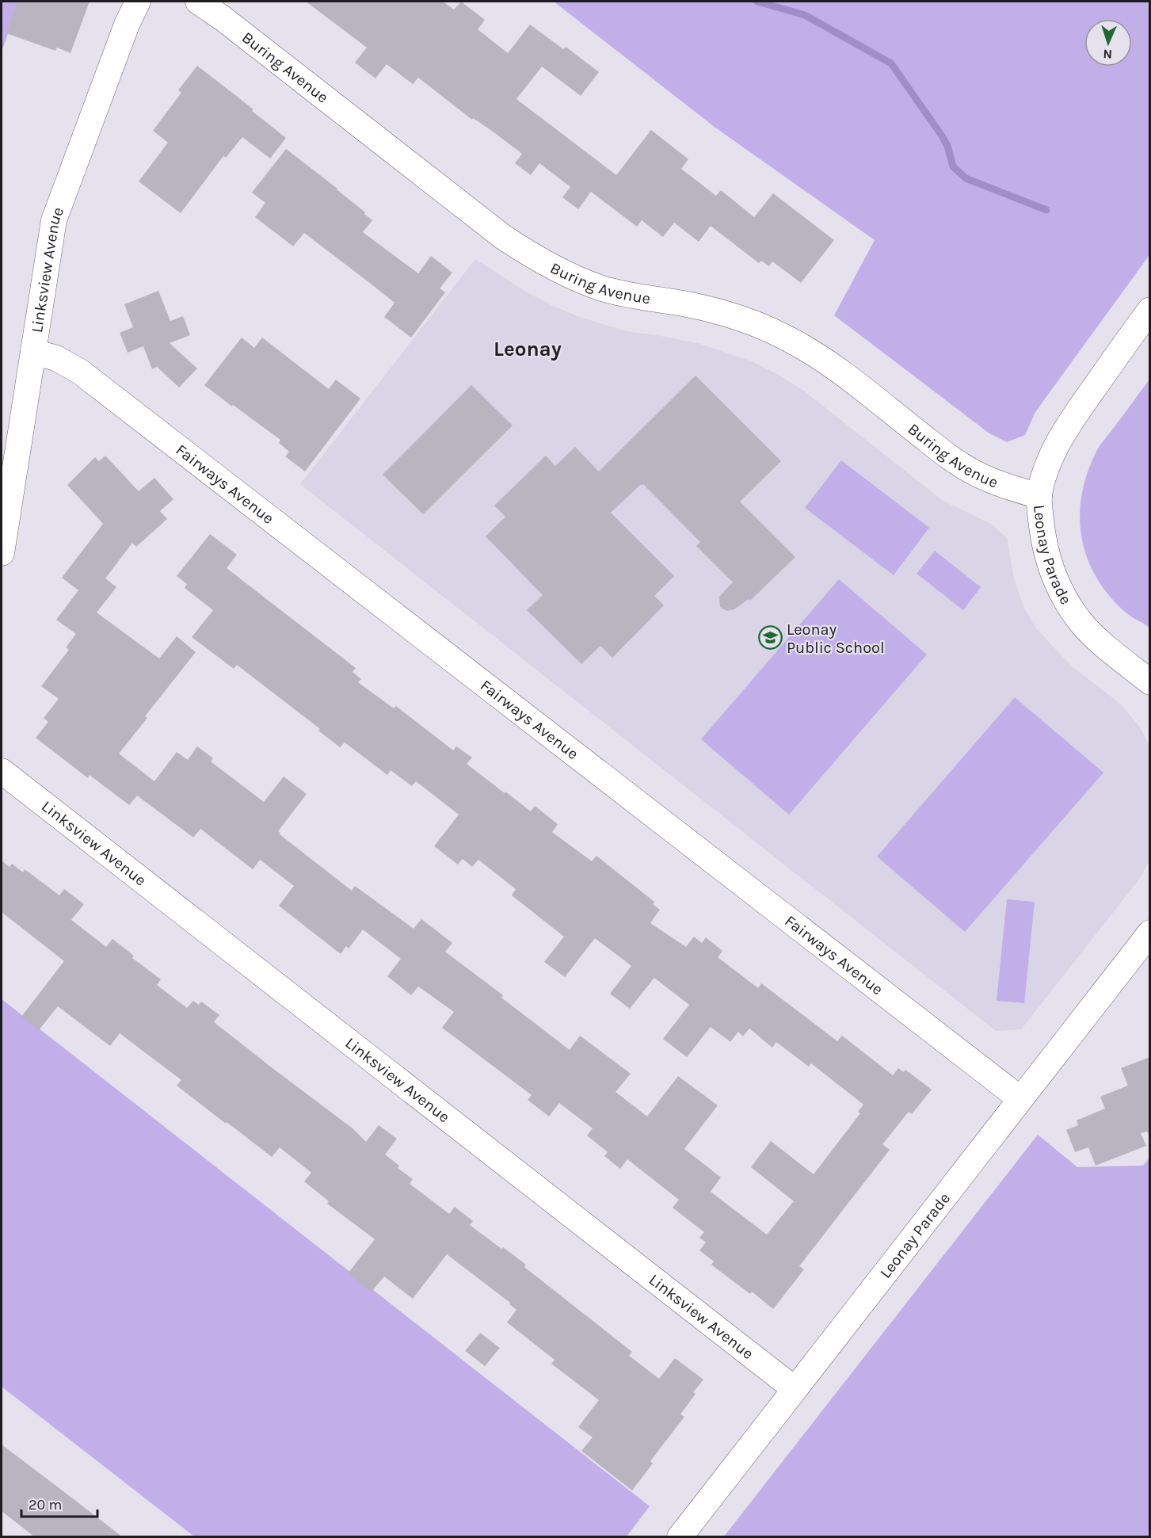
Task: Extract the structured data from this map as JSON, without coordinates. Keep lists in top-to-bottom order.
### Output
{
  "streets": {
    "street": [
      "Buring Avenue",
      "Linksview Avenue",
      "Fairways Avenue",
      "Leonay Parade"
    ]
  },
  "crossings": [
    ["Buring Avenue", "Leonay Parade"],
    ["Linksview Avenue", "Fairways Avenue"],
    ["Linksview Avenue", "Leonay Parade"],
    ["Fairways Avenue", "Leonay Parade"]
  ],
  "districts": ["Leonay"],
  "places": {
    "school or university": ["Leonay Public School"]
  },
  "scale_bar": "20 m",
  "north": "bottom"
}
